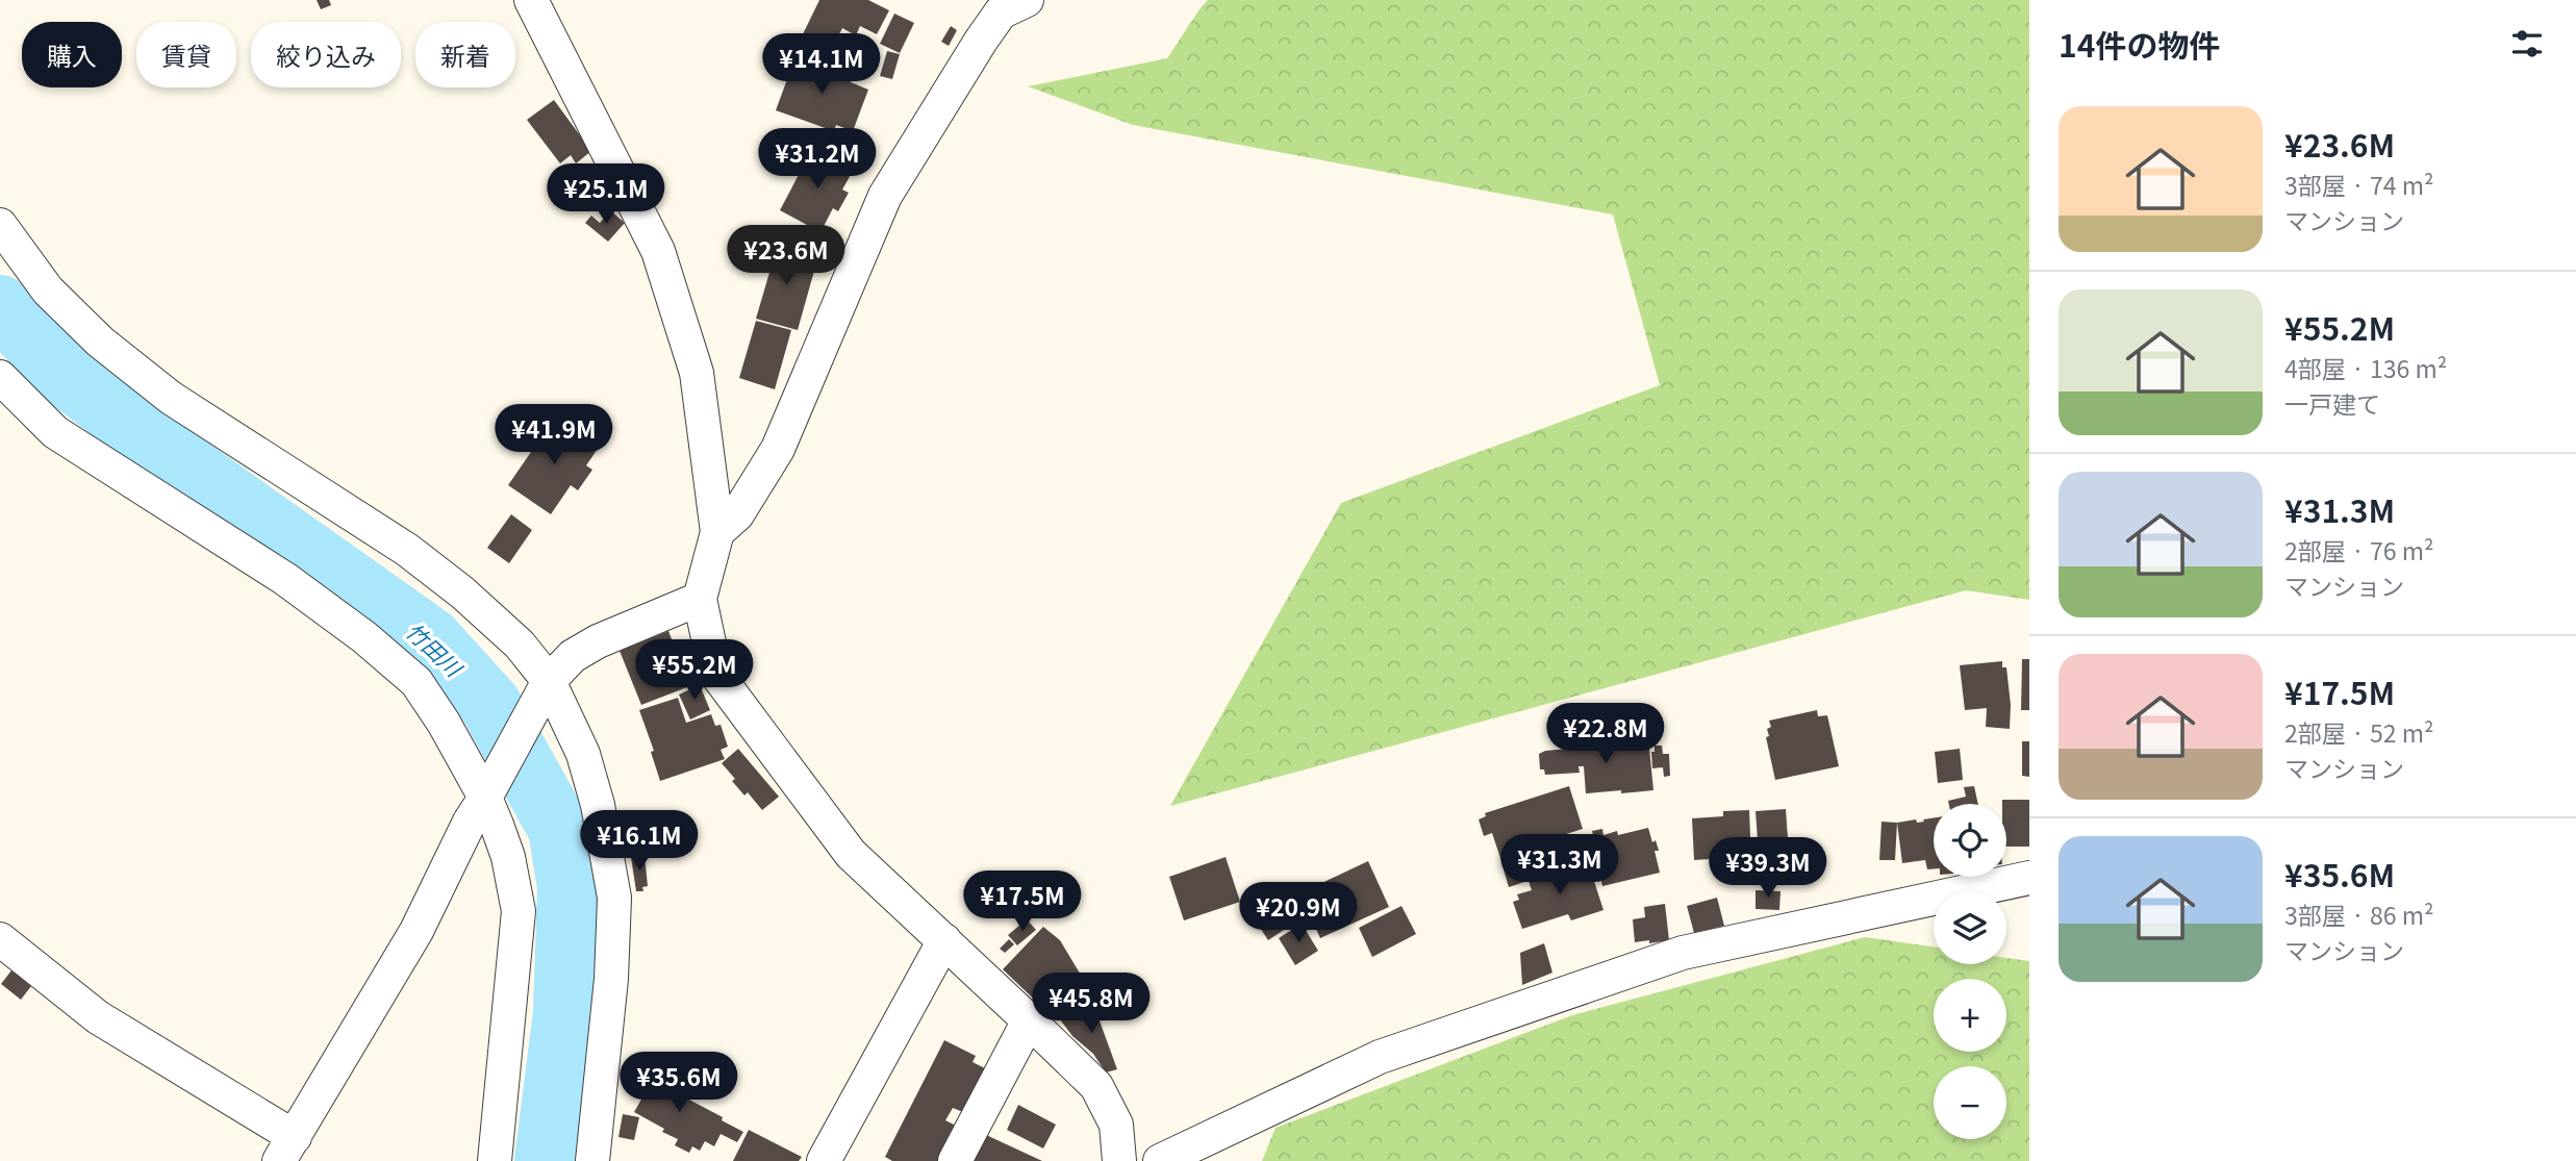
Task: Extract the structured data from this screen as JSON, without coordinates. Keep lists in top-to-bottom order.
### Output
{
  "water": ["竹田川"],
  "page": {
    "heading": "14件の物件",
    "chip": [
      "購入",
      "賃貸",
      "絞り込み",
      "新着"
    ],
    "price": [
      "¥14.1M",
      "¥31.2M",
      "¥25.1M",
      "¥23.6M",
      "¥41.9M",
      "¥55.2M",
      "¥22.8M",
      "¥16.1M",
      "¥31.3M",
      "¥39.3M",
      "¥17.5M",
      "¥20.9M",
      "¥45.8M",
      "¥35.6M"
    ],
    "list": [
      {
        "name": "¥23.6M",
        "note": "3部屋 · 74 m² · マンション"
      },
      {
        "name": "¥55.2M",
        "note": "4部屋 · 136 m² · 一戸建て"
      },
      {
        "name": "¥31.3M",
        "note": "2部屋 · 76 m² · マンション"
      },
      {
        "name": "¥17.5M",
        "note": "2部屋 · 52 m² · マンション"
      },
      {
        "name": "¥35.6M",
        "note": "3部屋 · 86 m² · マンション"
      }
    ],
    "map_buttons": ["+", "−"]
  }
}
